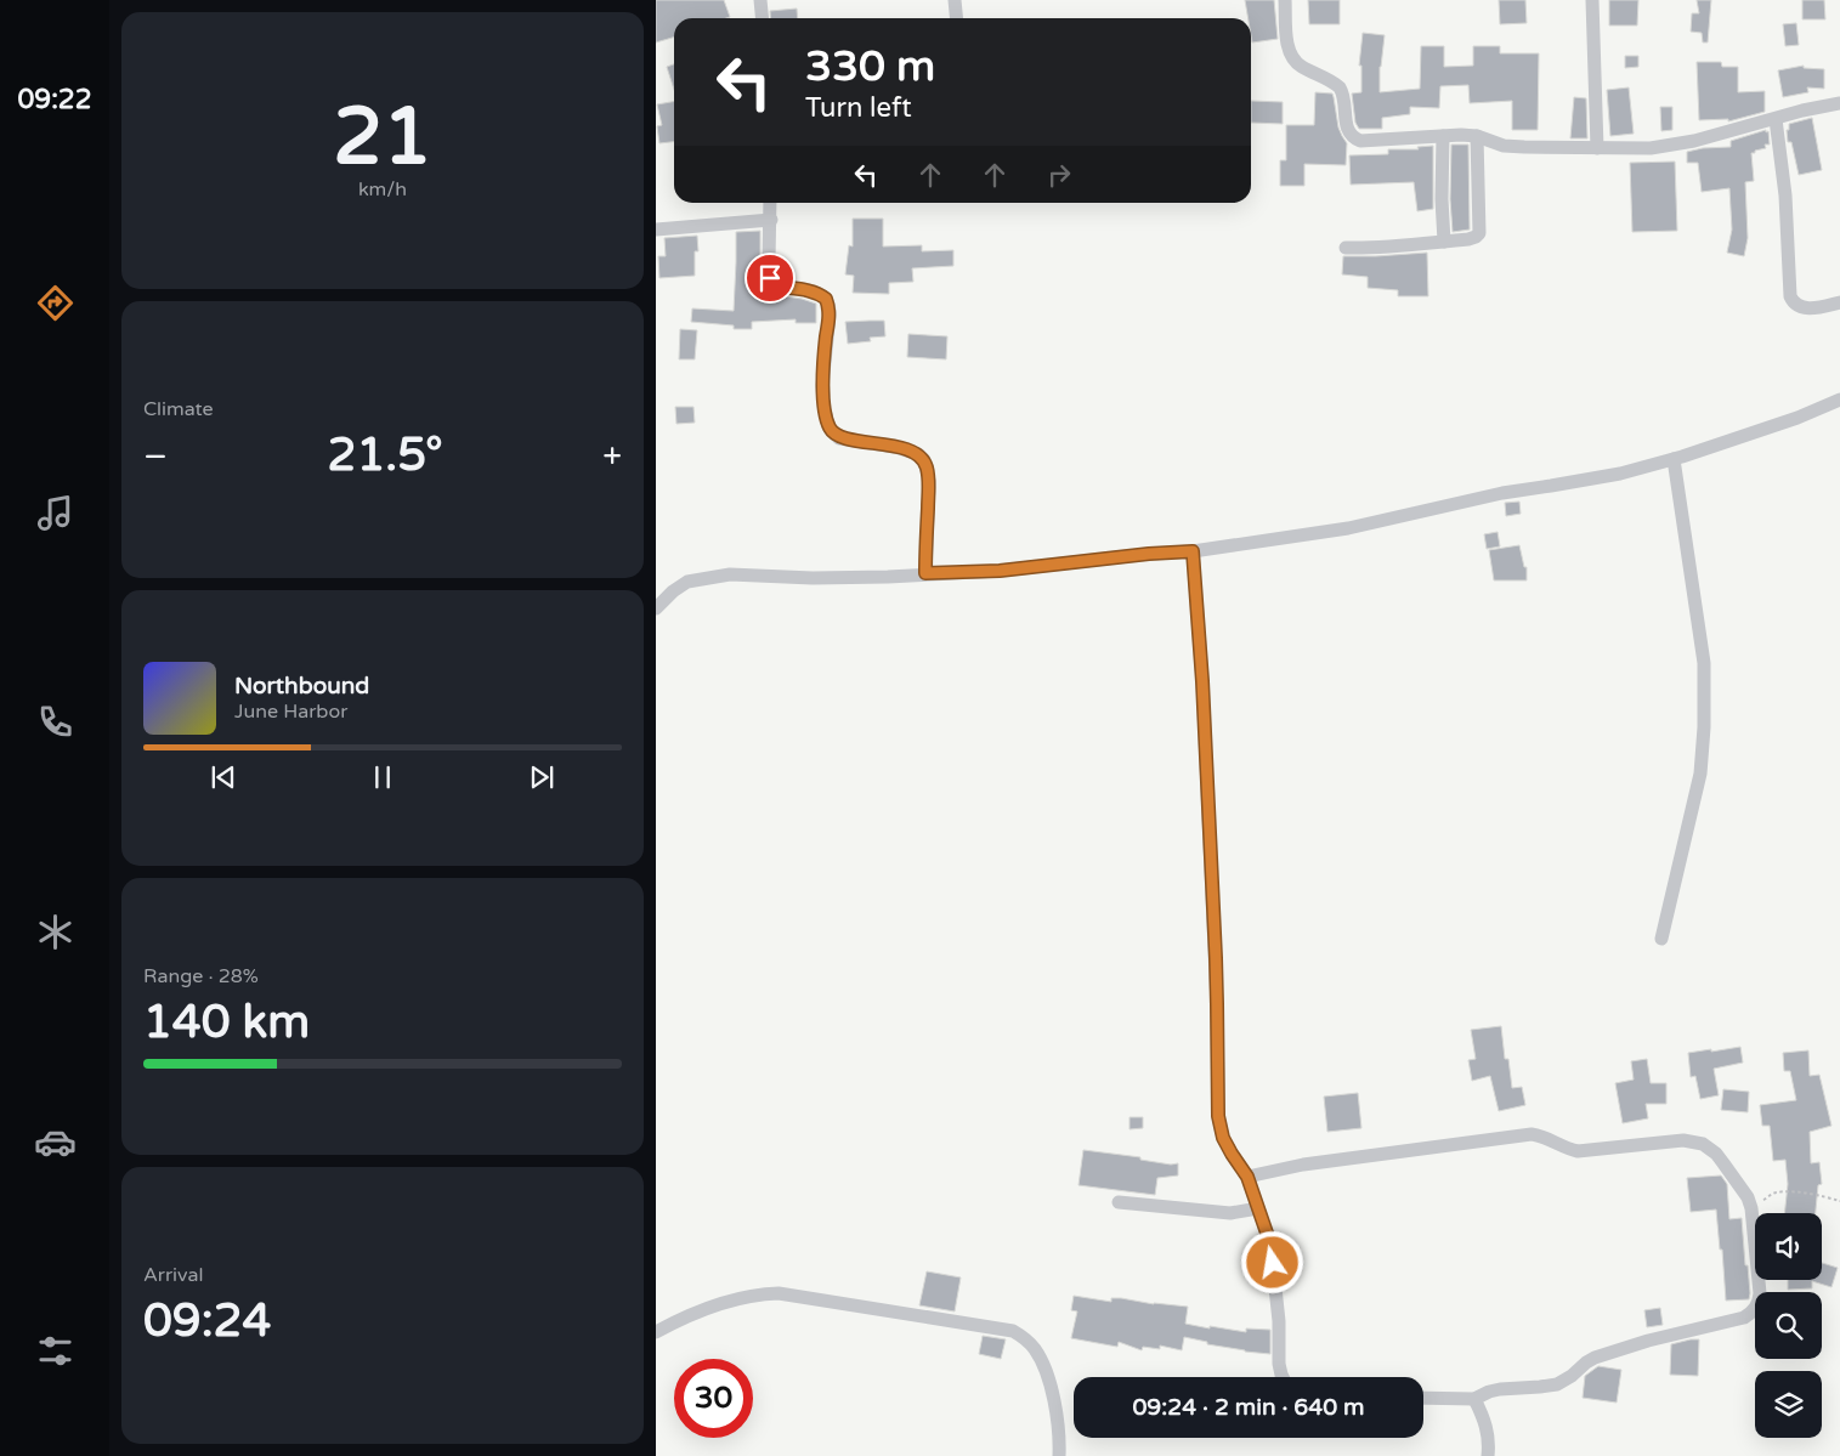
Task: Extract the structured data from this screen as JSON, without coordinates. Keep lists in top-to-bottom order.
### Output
{
  "page": {
    "tabs": "09:22",
    "tile": [
      ["21", "km/h"],
      "Climate",
      ["Range · 28%", "140 km"],
      ["Arrival", "09:24"]
    ],
    "turn": ["330 m", "Turn left"],
    "heat": ["−", "21.5°", "+"],
    "song": ["Northbound", "June Harbor"],
    "limit": "30",
    "trip": "09:24 · 2 min · 640 m"
  }
}
